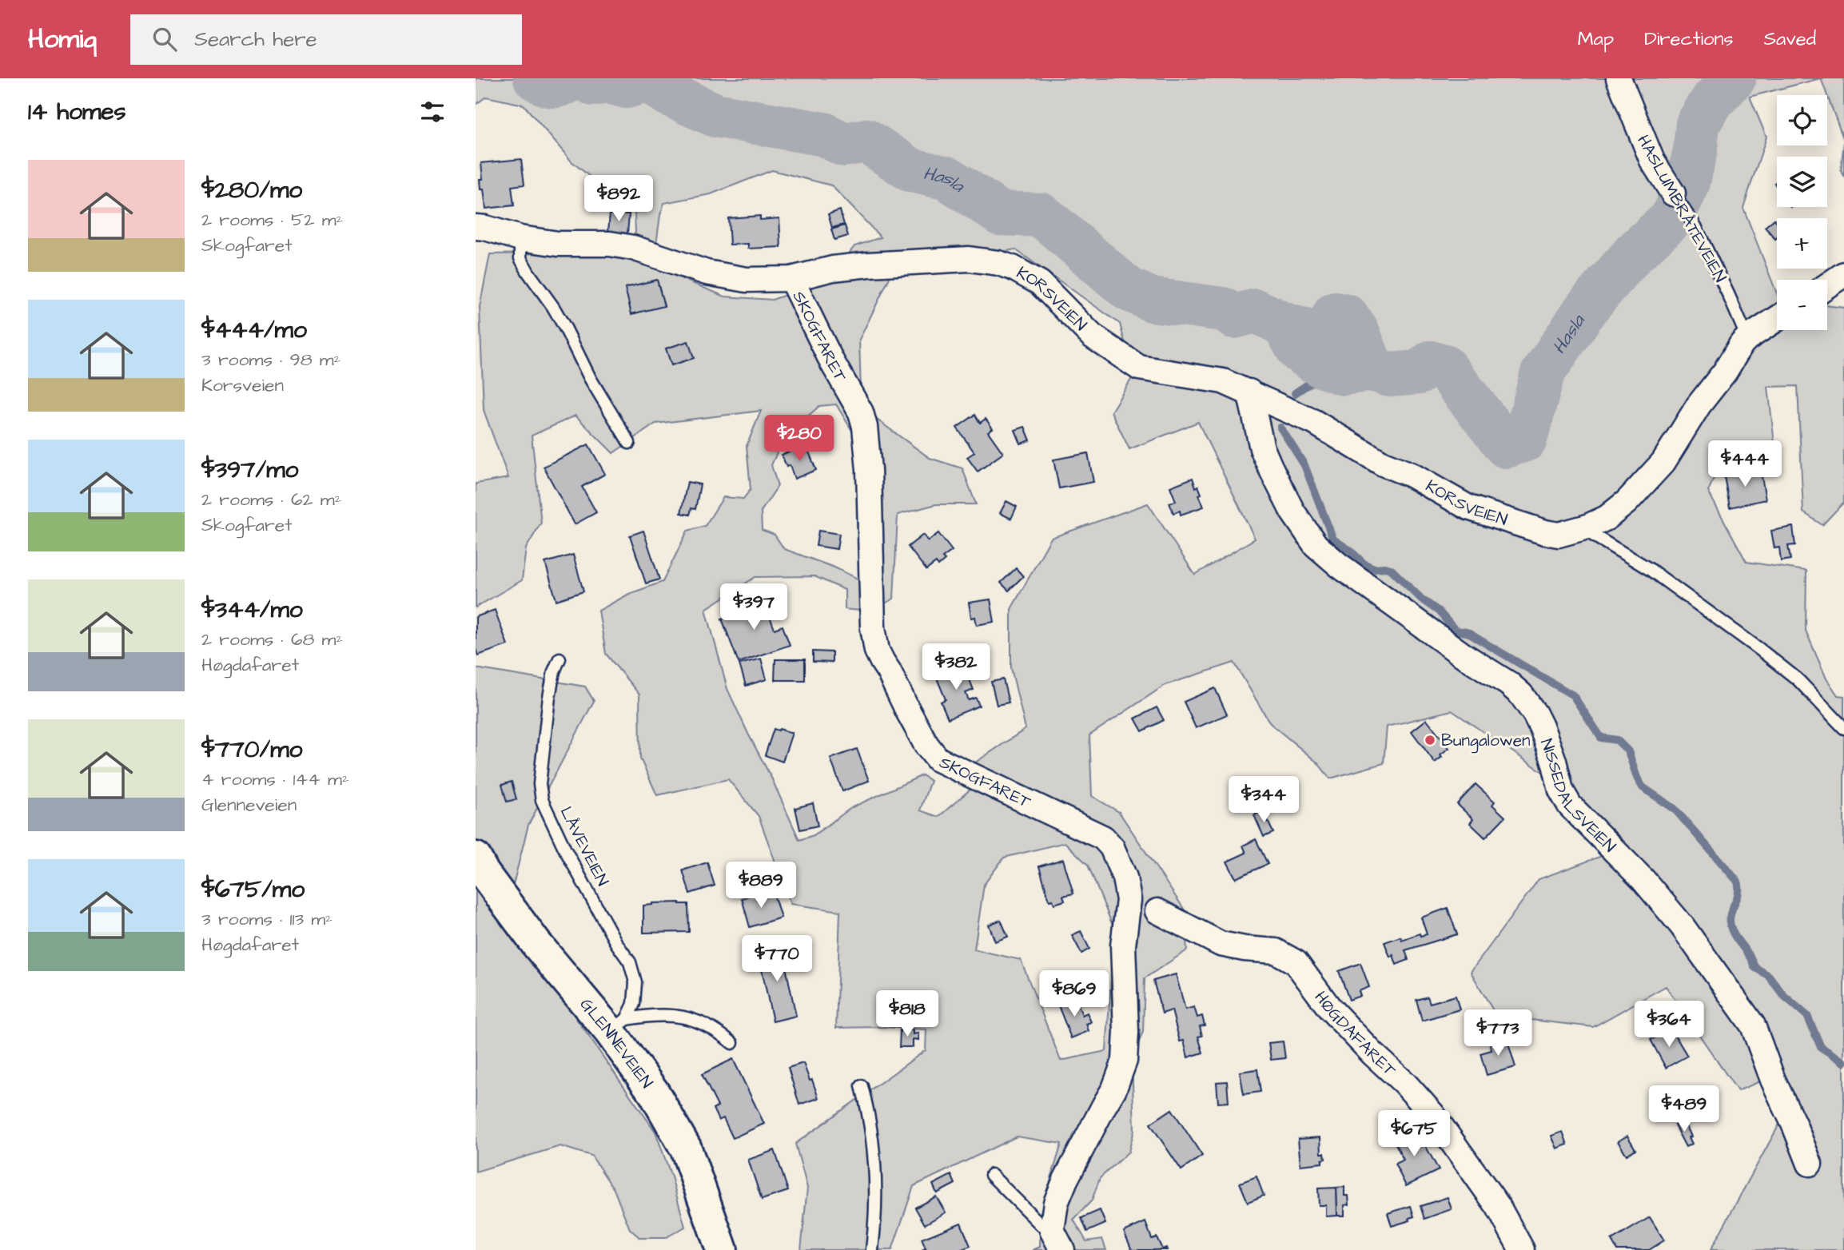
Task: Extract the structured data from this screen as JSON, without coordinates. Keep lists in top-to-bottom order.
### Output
{
  "streets": {
    "main road": ["GLENNEVEIEN"],
    "street": [
      "HASLUMBRÅTEVEIEN",
      "KORSVEIEN",
      "SKOGFARET",
      "NISSEDALSVEIEN",
      "HØGDAFARET"
    ],
    "lane": ["LÅVEVEIEN"]
  },
  "crossings": [
    ["HASLUMBRÅTEVEIEN", "KORSVEIEN"],
    ["KORSVEIEN", "SKOGFARET"],
    ["KORSVEIEN", "NISSEDALSVEIEN"],
    ["SKOGFARET", "HØGDAFARET"],
    ["LÅVEVEIEN", "GLENNEVEIEN"]
  ],
  "water": ["Hasla"],
  "places": ["Bungalowen"],
  "page": {
    "header": "Homiq",
    "search": "Search here",
    "nav": ["Map", "Directions", "Saved"],
    "heading": "14 homes",
    "map_buttons": ["+", "−"],
    "list": [
      {
        "name": "$280/mo",
        "note": "2 rooms · 52 m² · Skogfaret"
      },
      {
        "name": "$444/mo",
        "note": "3 rooms · 98 m² · Korsveien"
      },
      {
        "name": "$397/mo",
        "note": "2 rooms · 62 m² · Skogfaret"
      },
      {
        "name": "$344/mo",
        "note": "2 rooms · 68 m² · Høgdafaret"
      },
      {
        "name": "$770/mo",
        "note": "4 rooms · 144 m² · Glenneveien"
      },
      {
        "name": "$675/mo",
        "note": "3 rooms · 113 m² · Høgdafaret"
      }
    ],
    "price": [
      "$892",
      "$280",
      "$444",
      "$397",
      "$382",
      "$344",
      "$889",
      "$770",
      "$869",
      "$818",
      "$364",
      "$773",
      "$489",
      "$675"
    ]
  }
}
